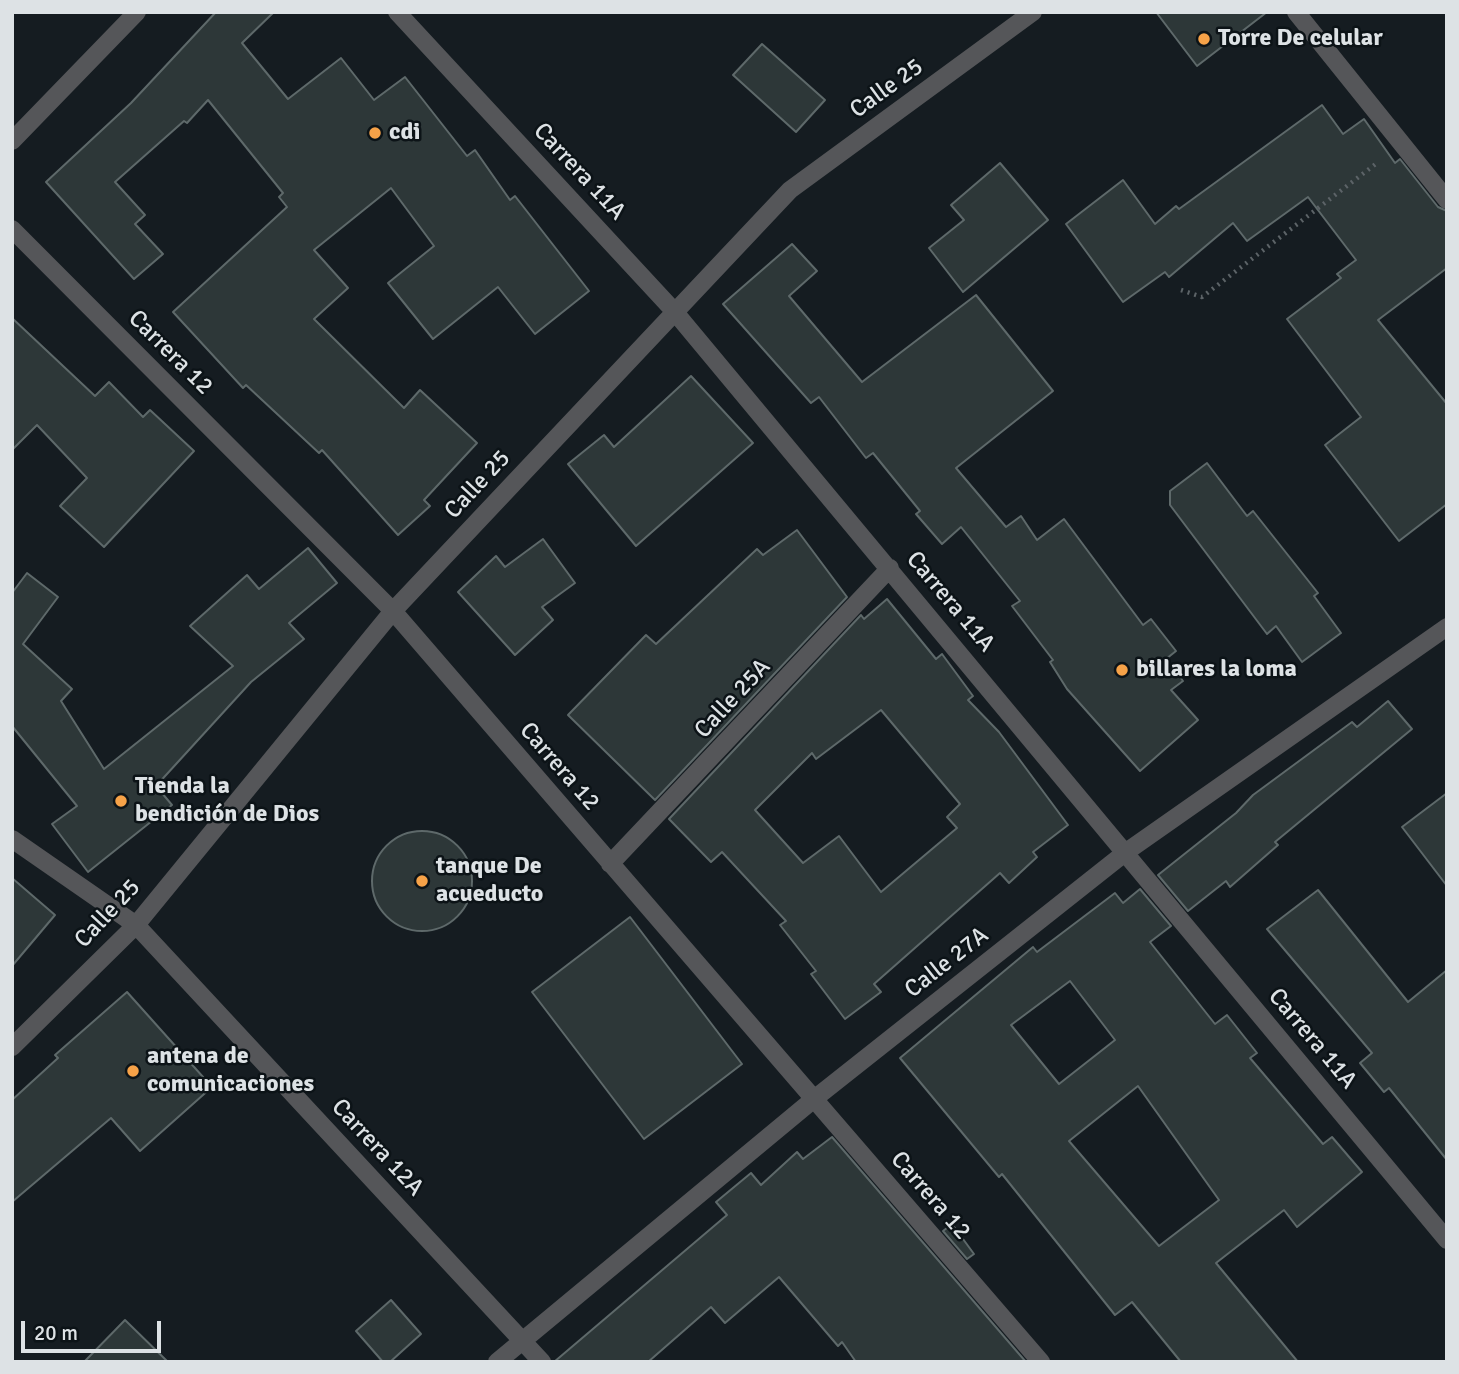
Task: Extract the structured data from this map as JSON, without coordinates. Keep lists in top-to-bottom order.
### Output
{
  "streets": {
    "street": [
      "Calle 25",
      "Carrera 11A",
      "Carrera 12",
      "Calle 25A",
      "Calle 27A",
      "Carrera 12A"
    ]
  },
  "crossings": [
    ["Calle 25", "Carrera 11A"],
    ["Calle 25", "Carrera 12"],
    ["Calle 25", "Carrera 12A"],
    ["Carrera 11A", "Calle 25A"],
    ["Carrera 11A", "Calle 27A"],
    ["Carrera 12", "Calle 25A"],
    ["Carrera 12", "Calle 27A"],
    ["Calle 27A", "Carrera 12A"]
  ],
  "places": [
    "Torre De celular",
    "cdi",
    "billares la loma",
    "Tienda la bendición de Dios",
    "tanque De acueducto",
    "antena de comunicaciones"
  ],
  "scale_bar": "20 m"
}
